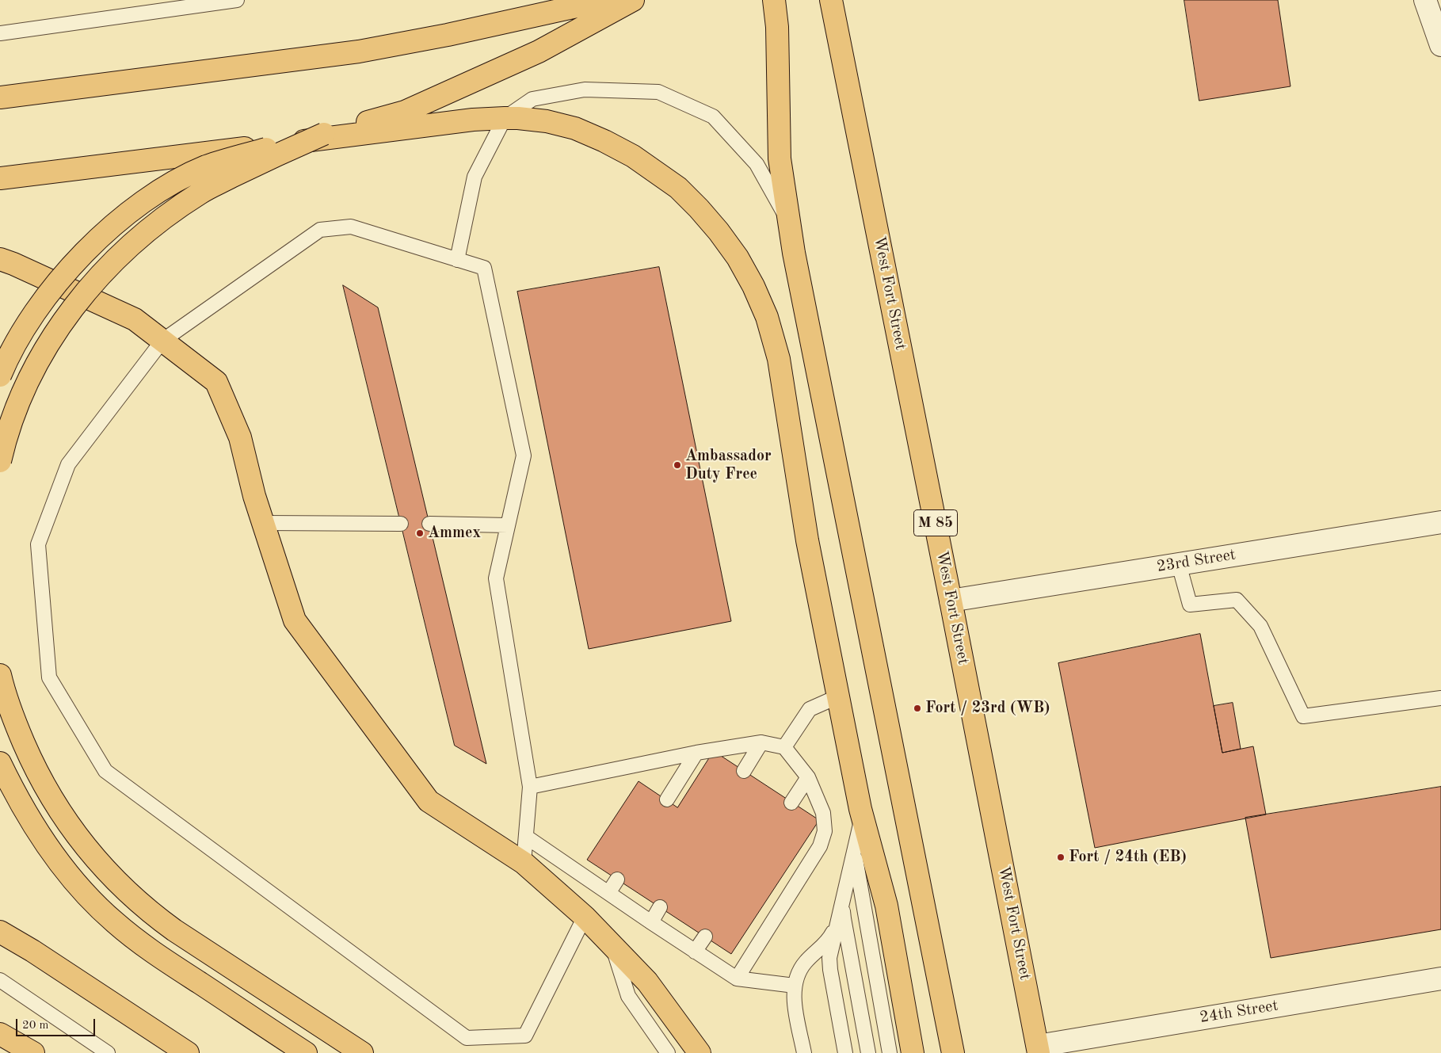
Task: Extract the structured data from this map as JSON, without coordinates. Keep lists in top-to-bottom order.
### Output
{
  "streets": {
    "main road": ["West Fort Street", "M 85"],
    "street": ["23rd Street", "24th Street"]
  },
  "crossings": [
    ["West Fort Street", "23rd Street"],
    ["West Fort Street", "24th Street"]
  ],
  "places": [
    "Ambassador Duty Free",
    "Ammex",
    "Fort / 23rd (WB)",
    "Fort / 24th (EB)"
  ],
  "scale_bar": "20 m"
}
